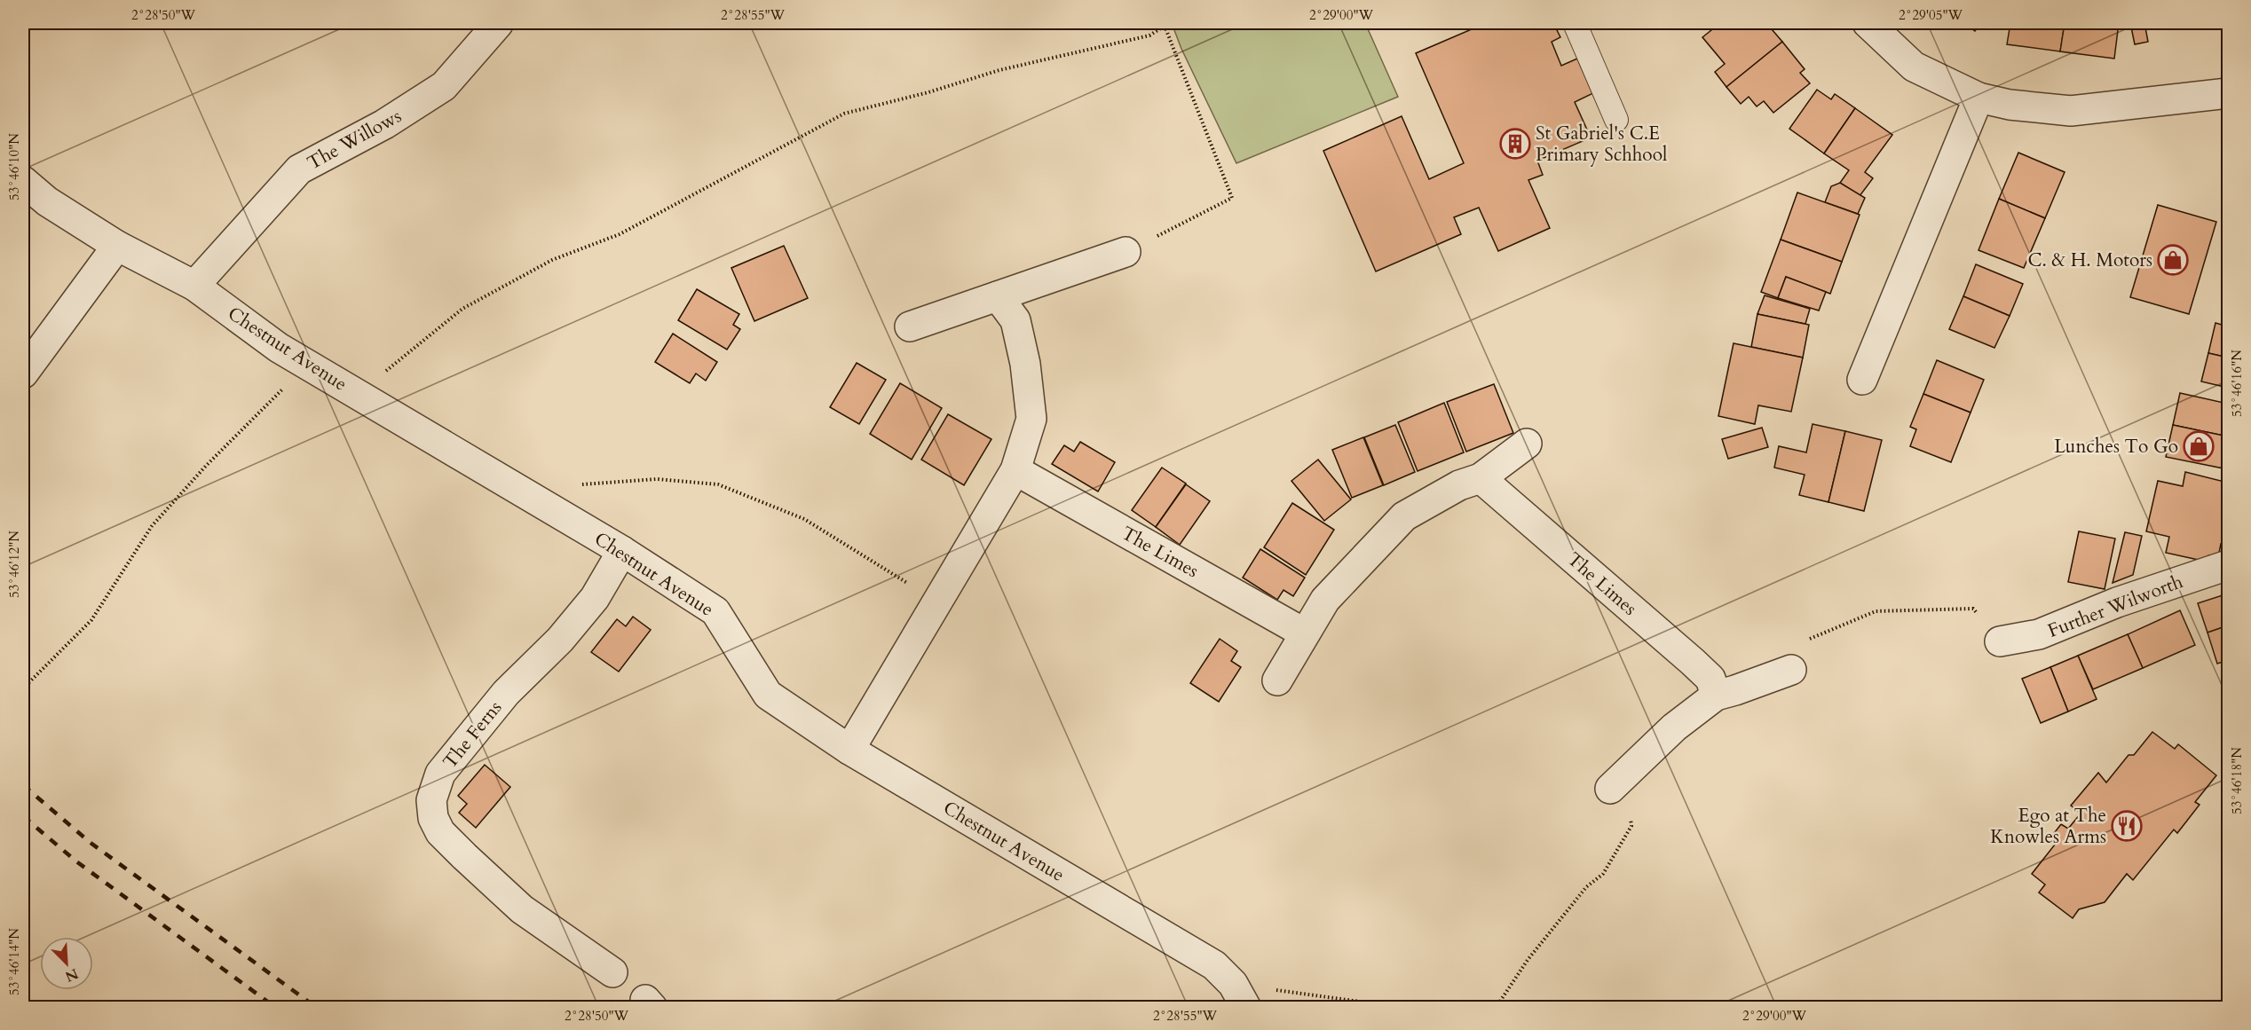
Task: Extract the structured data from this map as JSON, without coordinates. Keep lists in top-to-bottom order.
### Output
{
  "streets": {
    "street": [
      "The Willows",
      "Chestnut Avenue",
      "The Limes",
      "Further Wilworth",
      "The Ferns"
    ]
  },
  "crossings": [
    ["The Willows", "Chestnut Avenue"],
    ["Chestnut Avenue", "The Ferns"]
  ],
  "places": {
    "building": ["St Gabriel's C.E Primary Schhool"],
    "shop": ["C. & H. Motors", "Lunches To Go"],
    "restaurant": ["Ego at The Knowles Arms"]
  },
  "north": "bottom right",
  "coordinates": [
    "2°28'50\"W",
    "2°28'55\"W",
    "2°29'00\"W",
    "2°29'05\"W",
    "53°46'10\"N",
    "53°46'16\"N",
    "53°46'12\"N",
    "53°46'18\"N",
    "53°46'14\"N"
  ]
}
